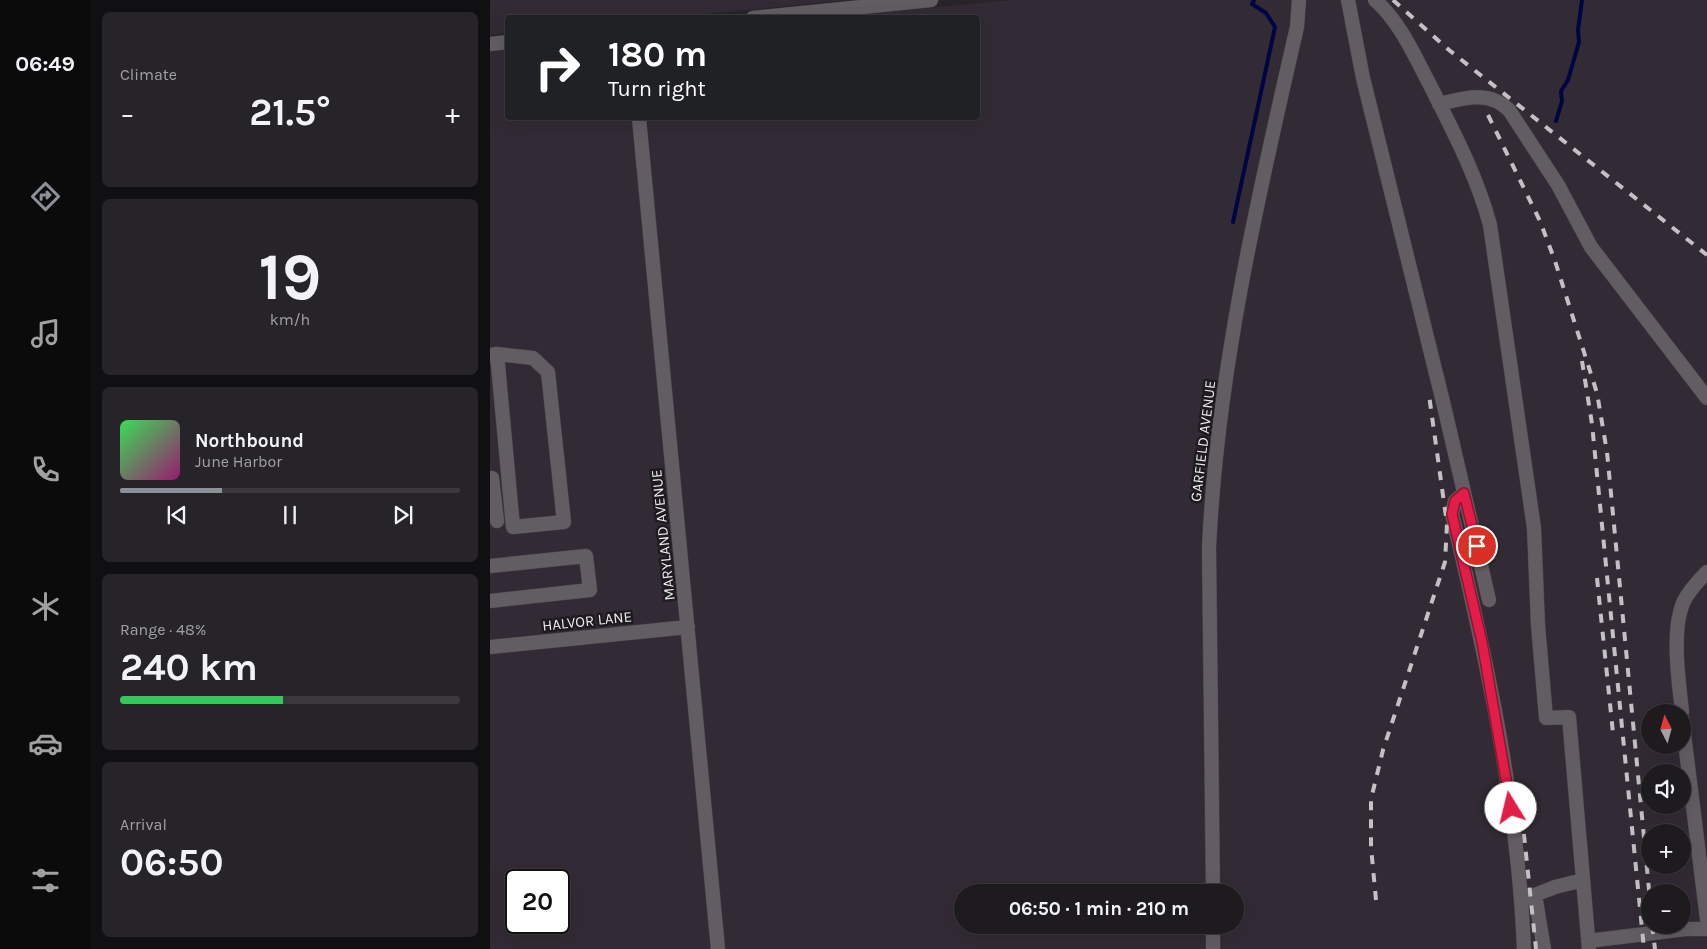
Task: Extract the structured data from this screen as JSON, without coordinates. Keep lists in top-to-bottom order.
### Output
{
  "streets": {
    "street": ["GARFIELD AVENUE", "MARYLAND AVENUE", "HALVOR LANE"]
  },
  "crossings": [
    ["MARYLAND AVENUE", "HALVOR LANE"]
  ],
  "north": "top",
  "page": {
    "tabs": "06:49",
    "tile": [
      "Climate",
      ["19", "km/h"],
      ["Range · 48%", "240 km"],
      ["Arrival", "06:50"]
    ],
    "turn": ["180 m", "Turn right"],
    "heat": ["−", "21.5°", "+"],
    "song": ["Northbound", "June Harbor"],
    "map_buttons": ["+", "−"],
    "limit": "20",
    "trip": "06:50 · 1 min · 210 m"
  }
}
